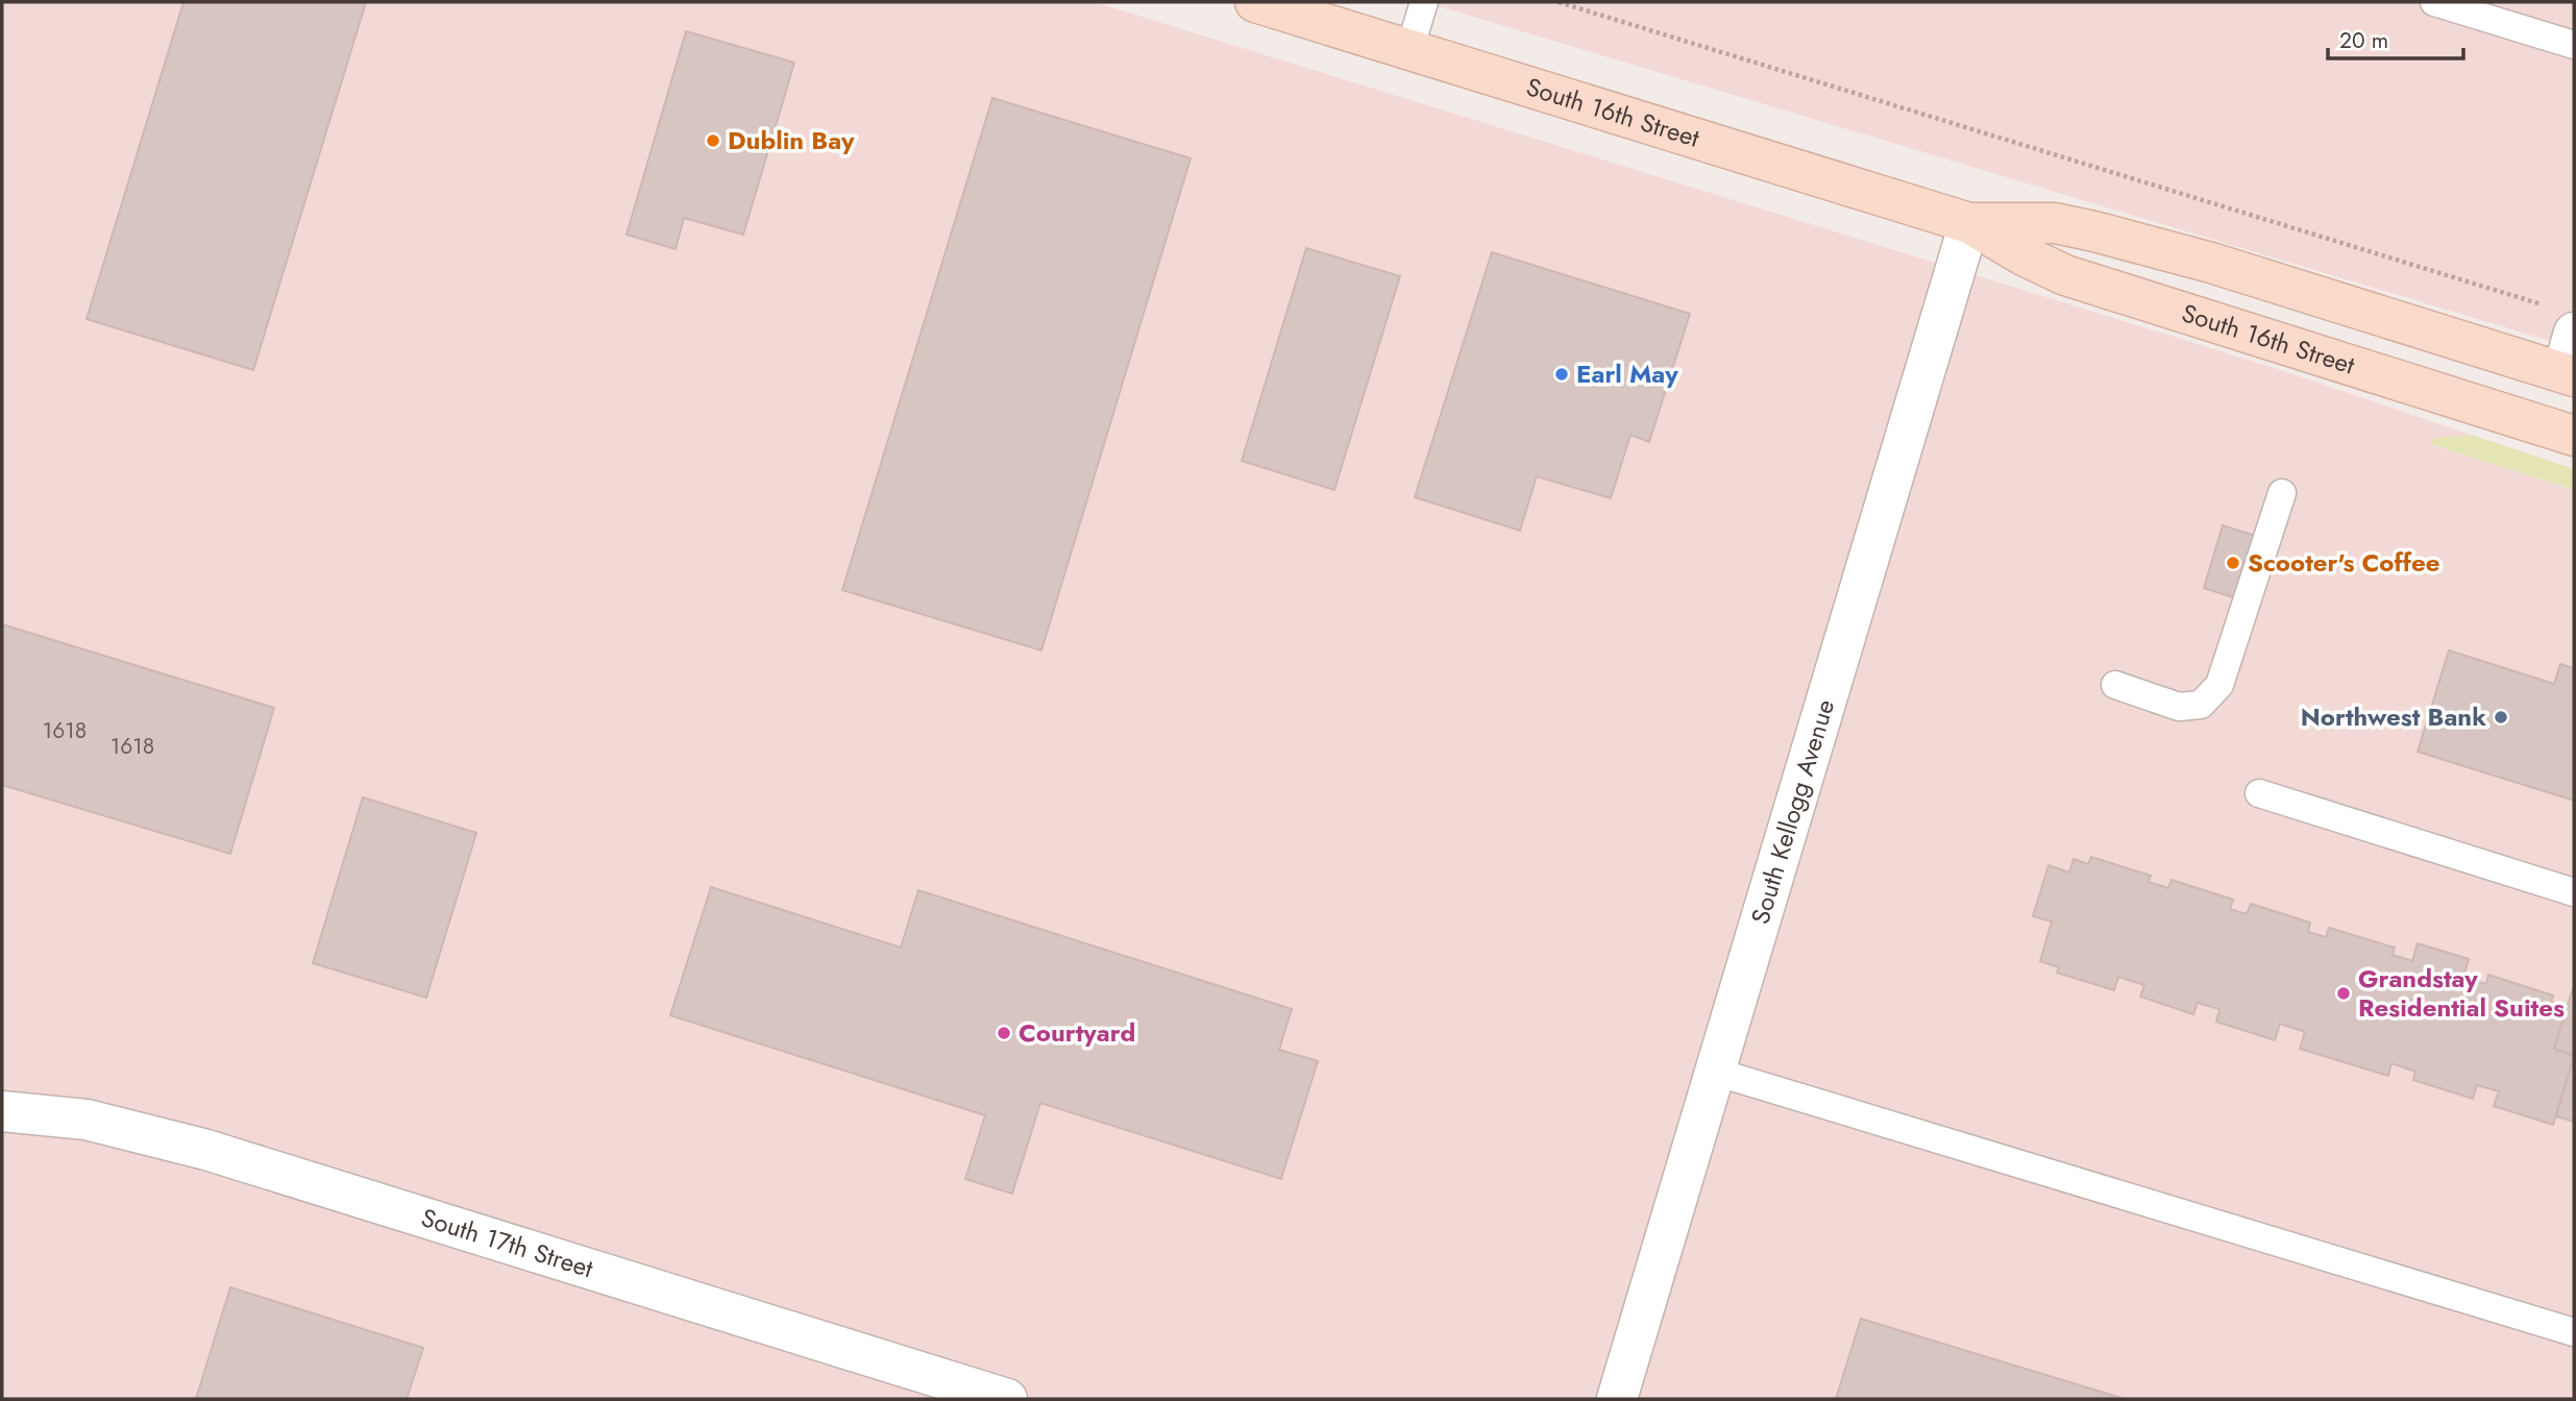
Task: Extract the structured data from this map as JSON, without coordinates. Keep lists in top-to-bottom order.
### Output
{
  "streets": {
    "main road": ["South 16th Street"],
    "street": ["South Kellogg Avenue", "South 17th Street"]
  },
  "crossings": [
    ["South 16th Street", "South Kellogg Avenue"]
  ],
  "places": [
    "Dublin Bay",
    "Earl May",
    "Scooter's Coffee",
    "Northwest Bank",
    "Grandstay Residential Suites",
    "Courtyard"
  ],
  "house_numbers": ["1618", "1618"],
  "scale_bar": "20 m"
}
